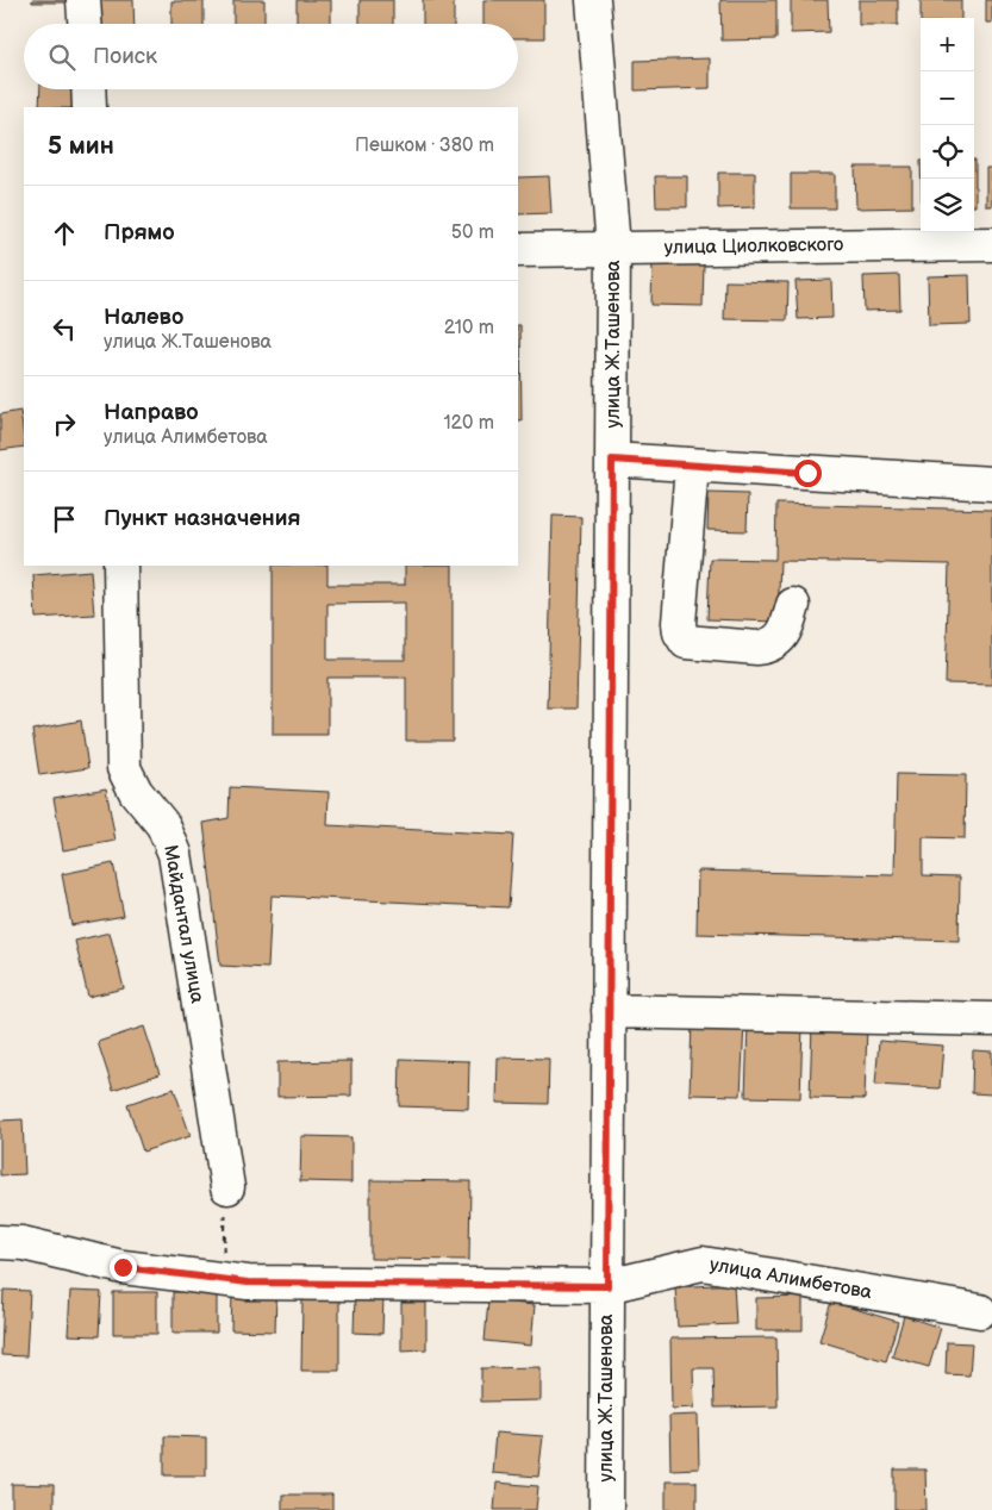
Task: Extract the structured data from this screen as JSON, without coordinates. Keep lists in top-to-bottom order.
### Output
{
  "streets": {
    "street": [
      "улица Циолковского",
      "улица Ж.Ташенова",
      "Майдантал улица",
      "улица Алимбетова"
    ]
  },
  "crossings": [
    ["улица Циолковского", "улица Ж.Ташенова"],
    ["улица Ж.Ташенова", "улица Алимбетова"]
  ],
  "page": {
    "map_buttons": ["+", "−"],
    "search": "Поиск",
    "heading": ["5 мин", "Пешком · 380 m"],
    "list": [
      ["Прямо", "50 m"],
      ["Налево", "улица Ж.Ташенова", "210 m"],
      ["Направо", "улица Алимбетова", "120 m"],
      "Пункт назначения"
    ]
  }
}
